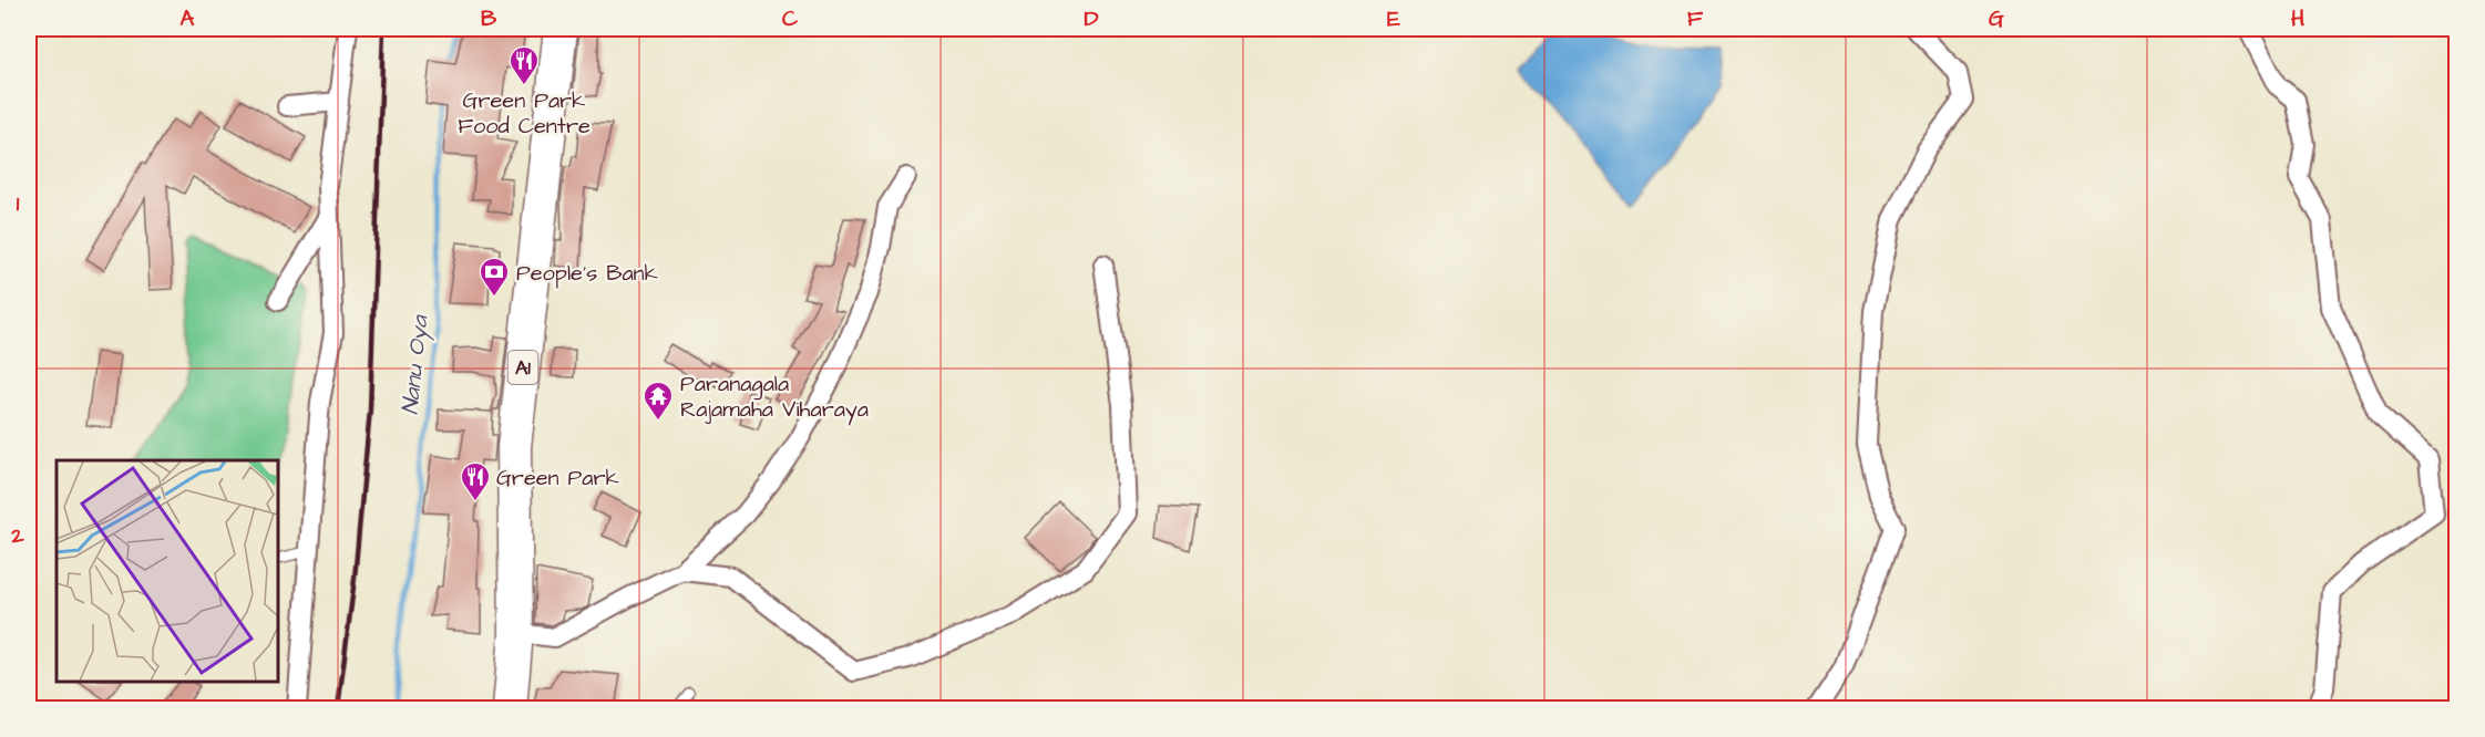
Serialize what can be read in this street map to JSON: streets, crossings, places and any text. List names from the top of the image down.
{
  "streets": {
    "highway": ["A1"]
  },
  "water": ["Nanu Oya"],
  "places": {
    "restaurant": ["Green Park Food Centre", "Green Park"],
    "bank": ["People's Bank"],
    "temple": ["Paranagala Rajamaha Viharaya"]
  },
  "grid": {
    "columns": [
      "A",
      "B",
      "C",
      "D",
      "E",
      "F",
      "G",
      "H"
    ],
    "rows": ["1", "2"]
  }
}
